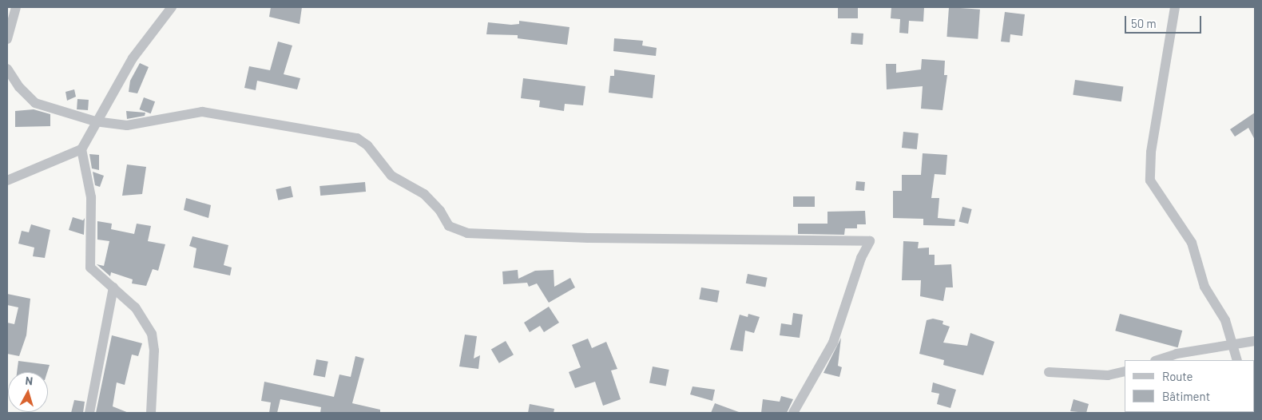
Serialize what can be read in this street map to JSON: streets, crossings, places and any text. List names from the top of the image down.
{
  "legend": ["Route", "Bâtiment"],
  "scale_bar": "50 m",
  "north": "top"
}
